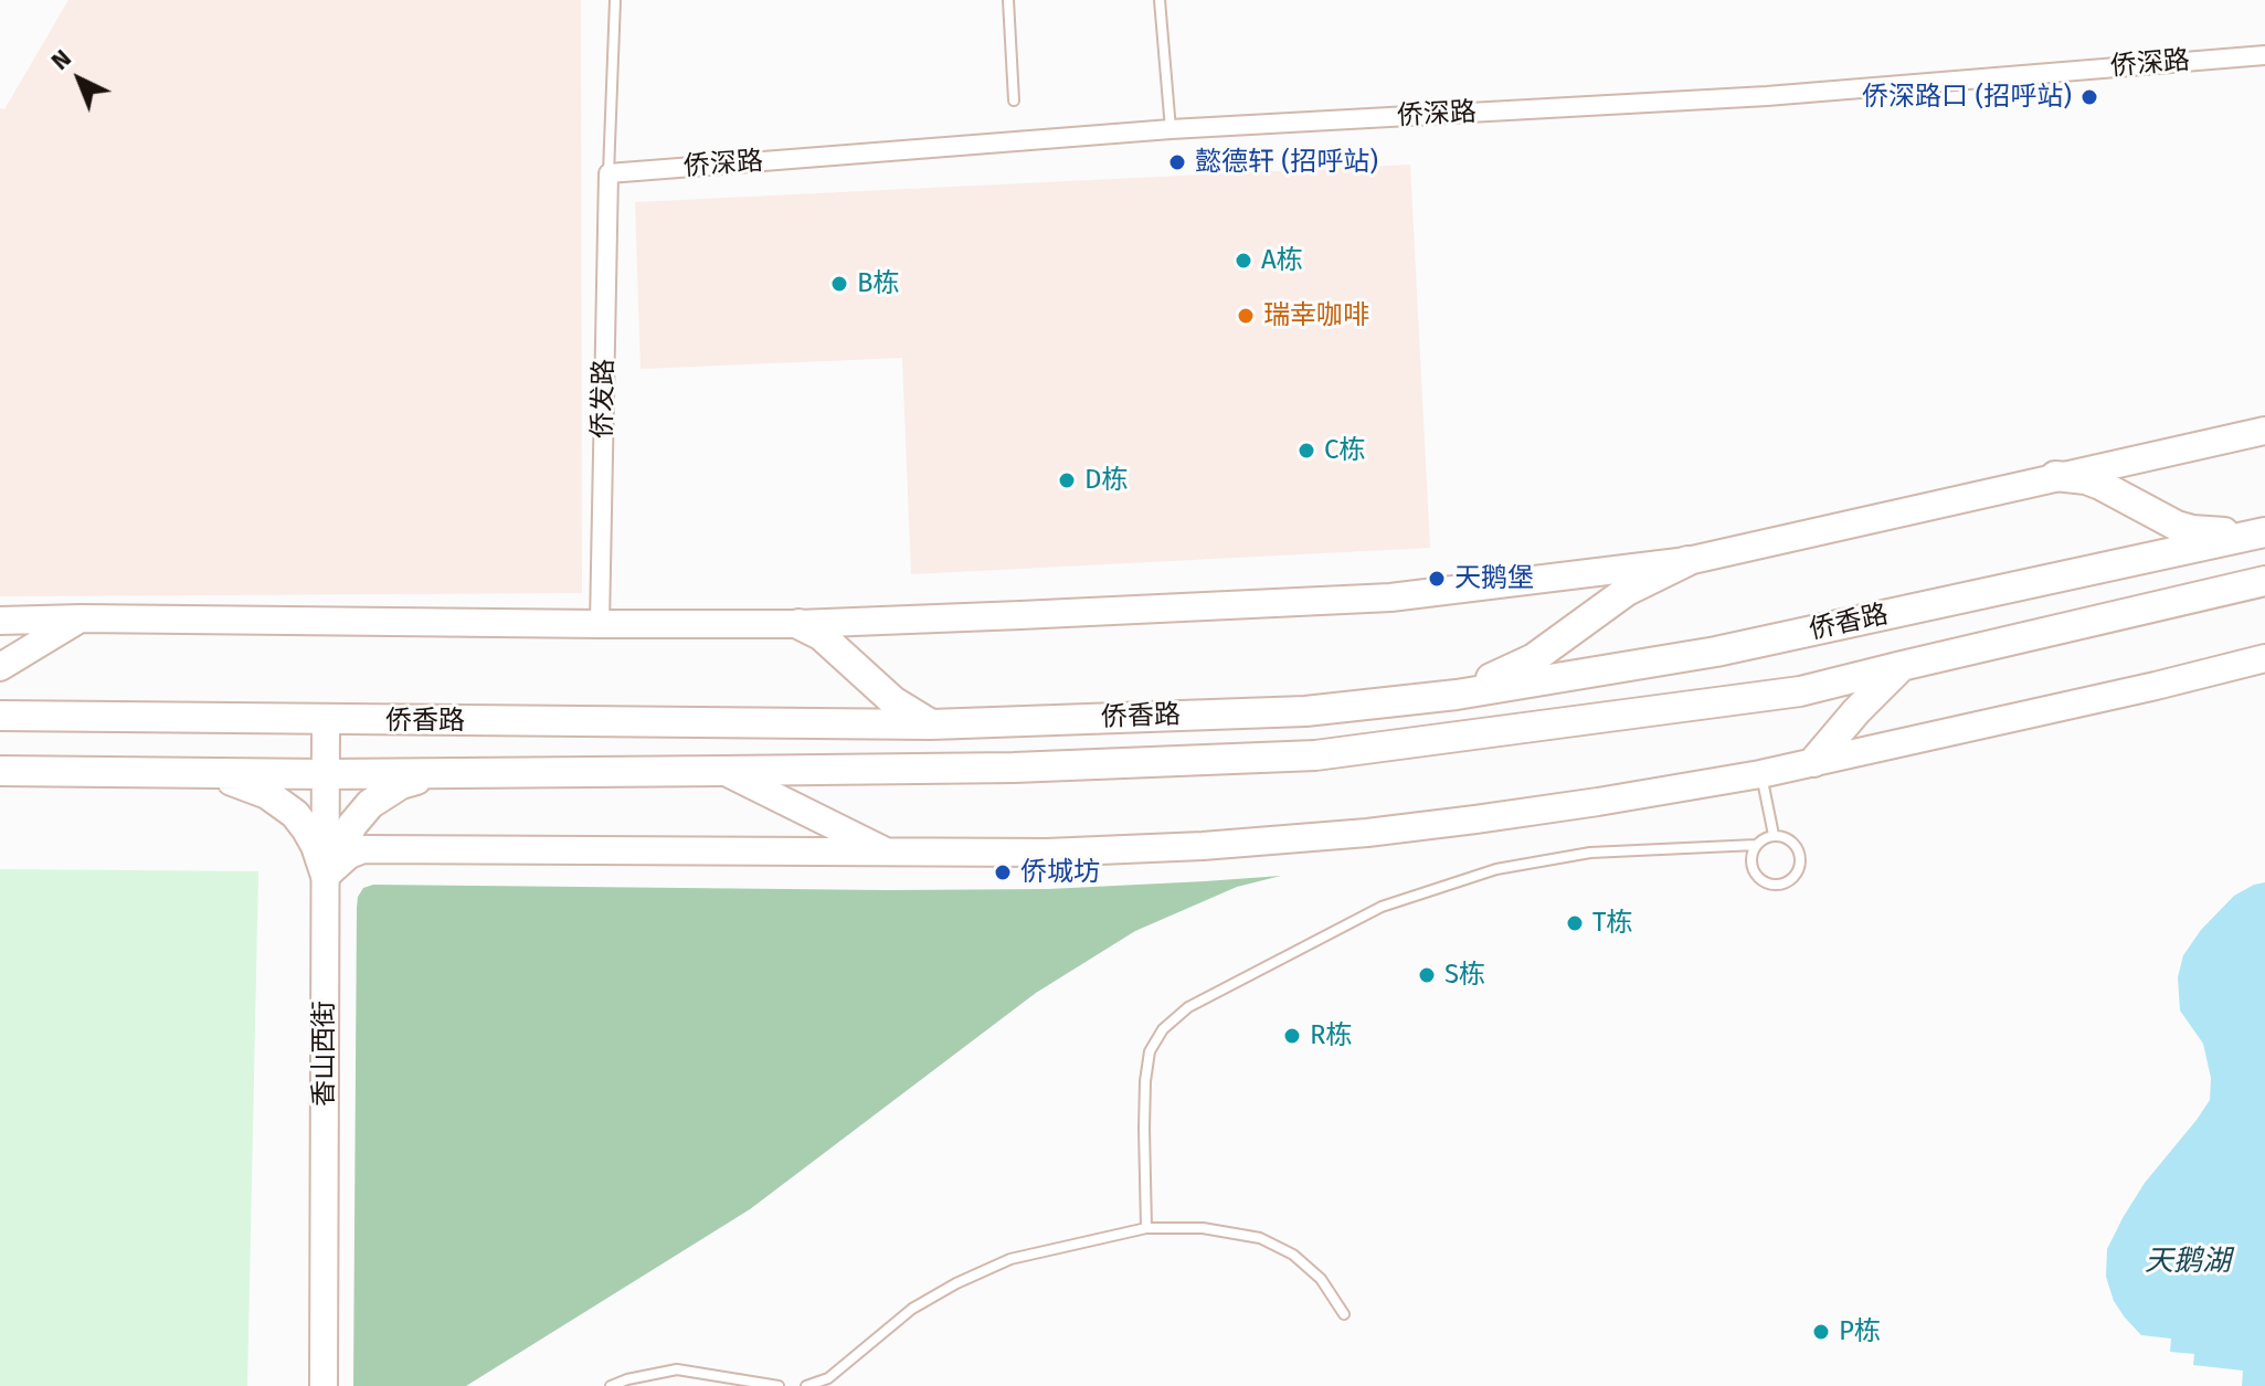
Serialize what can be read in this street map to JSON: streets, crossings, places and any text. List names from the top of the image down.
{
  "streets": {
    "main road": ["侨香路", "香山西街"],
    "street": ["侨深路", "侨发路"]
  },
  "crossings": [
    ["侨深路", "侨发路"],
    ["侨香路", "香山西街"]
  ],
  "water": ["天鹅湖"],
  "places": [
    "侨深路口 (招呼站)",
    "懿德轩 (招呼站)",
    "A栋",
    "B栋",
    "瑞幸咖啡",
    "C栋",
    "D栋",
    "天鹅堡",
    "侨城坊",
    "T栋",
    "S栋",
    "R栋",
    "P栋"
  ],
  "north": "top left"
}
